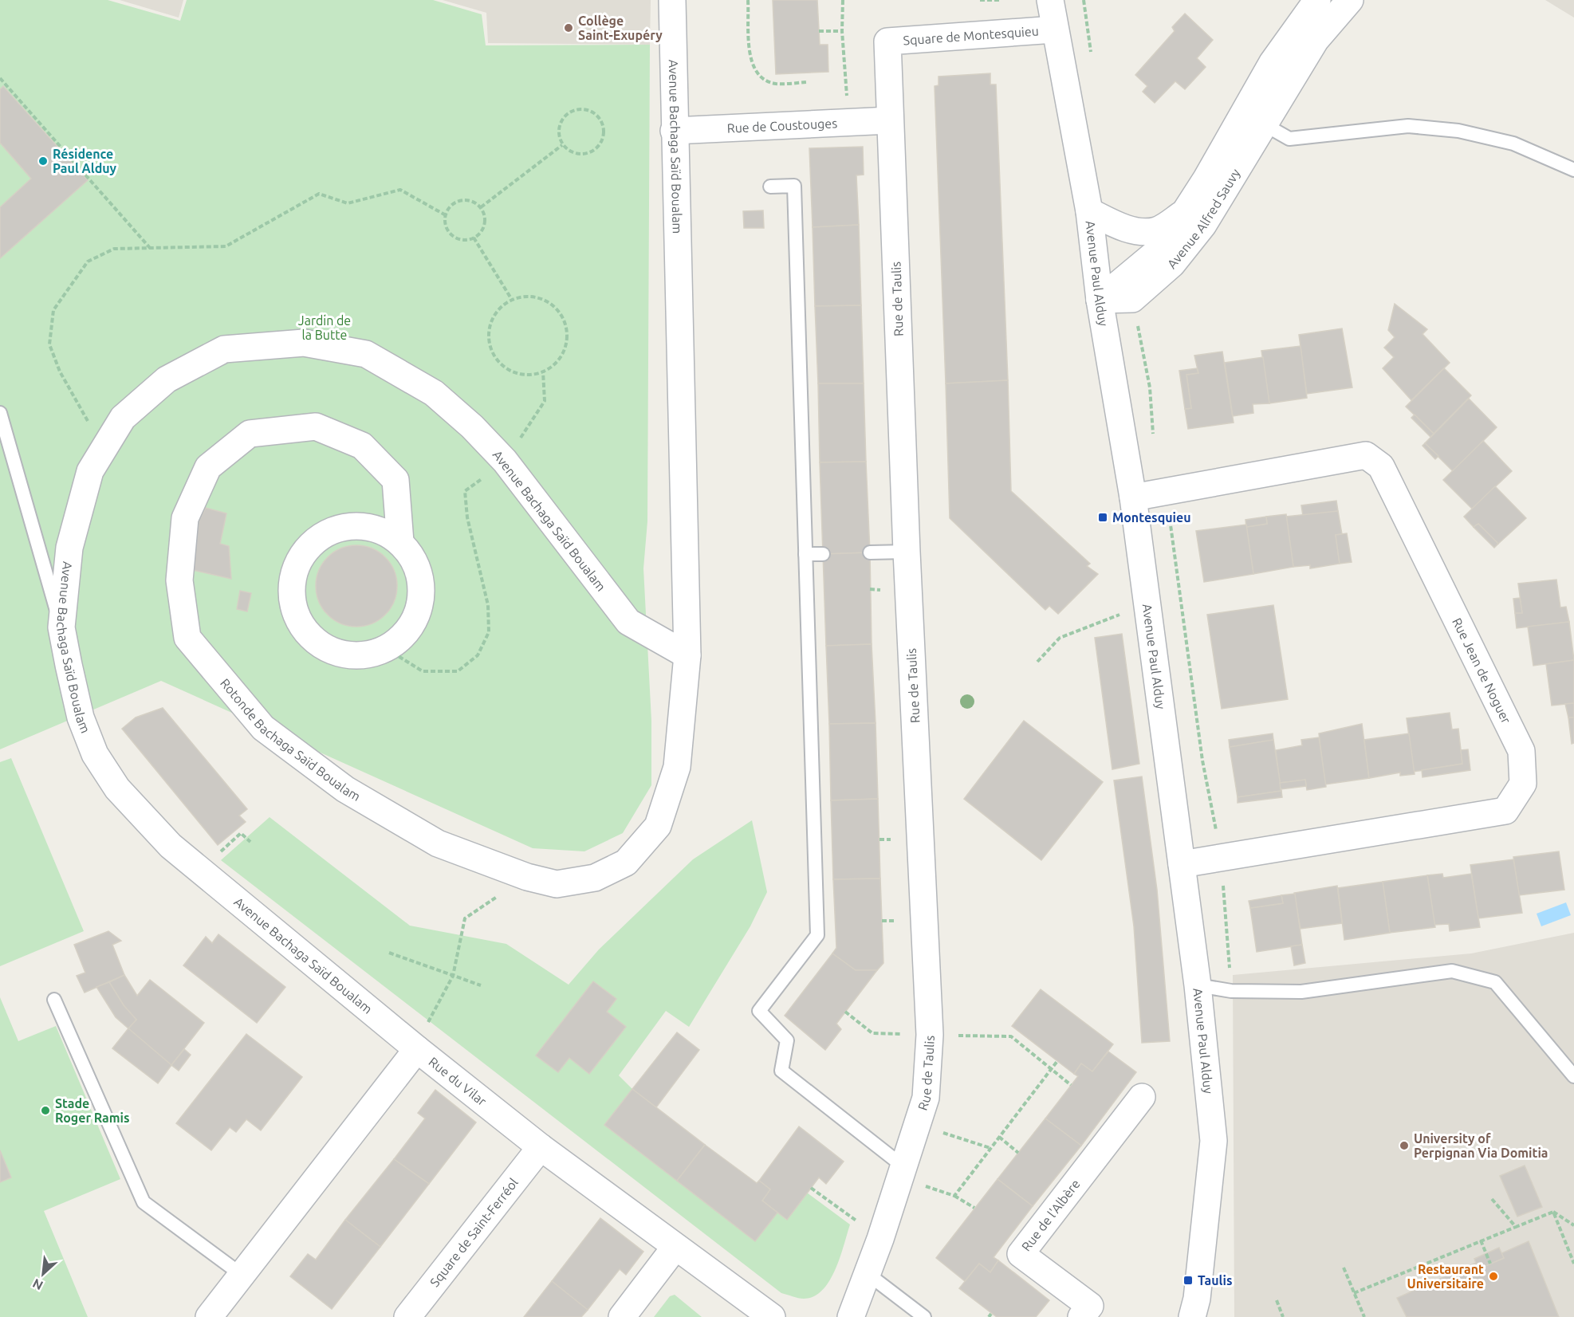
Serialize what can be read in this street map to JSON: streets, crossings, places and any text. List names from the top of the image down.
{
  "streets": {
    "street": [
      "Square de Montesquieu",
      "Rue de Coustouges",
      "Avenue Bachaga Saïd Boualam",
      "Avenue Alfred Sauvy",
      "Avenue Paul Alduy",
      "Rue de Taulis",
      "Rue Jean de Noguer",
      "Rotonde Bachaga Saïd Boualam",
      "Rue du Vilar",
      "Rue de l'Albère",
      "Square de Saint-Ferréol"
    ]
  },
  "crossings": [
    ["Square de Montesquieu", "Avenue Paul Alduy"],
    ["Square de Montesquieu", "Rue de Taulis"],
    ["Rue de Coustouges", "Avenue Bachaga Saïd Boualam"],
    ["Rue de Coustouges", "Rue de Taulis"],
    ["Avenue Bachaga Saïd Boualam", "Rotonde Bachaga Saïd Boualam"],
    ["Avenue Bachaga Saïd Boualam", "Rue du Vilar"],
    ["Avenue Alfred Sauvy", "Avenue Paul Alduy"],
    ["Avenue Paul Alduy", "Rue Jean de Noguer"],
    ["Rue du Vilar", "Square de Saint-Ferréol"]
  ],
  "parks": ["Jardin de la Butte"],
  "places": {
    "other": [
      "Collège Saint-Exupéry",
      "Résidence Paul Alduy",
      "Stade Roger Ramis",
      "University of Perpignan Via Domitia",
      "Restaurant Universitaire"
    ],
    "transit": ["Montesquieu", "Taulis"]
  },
  "north": "bottom left"
}
